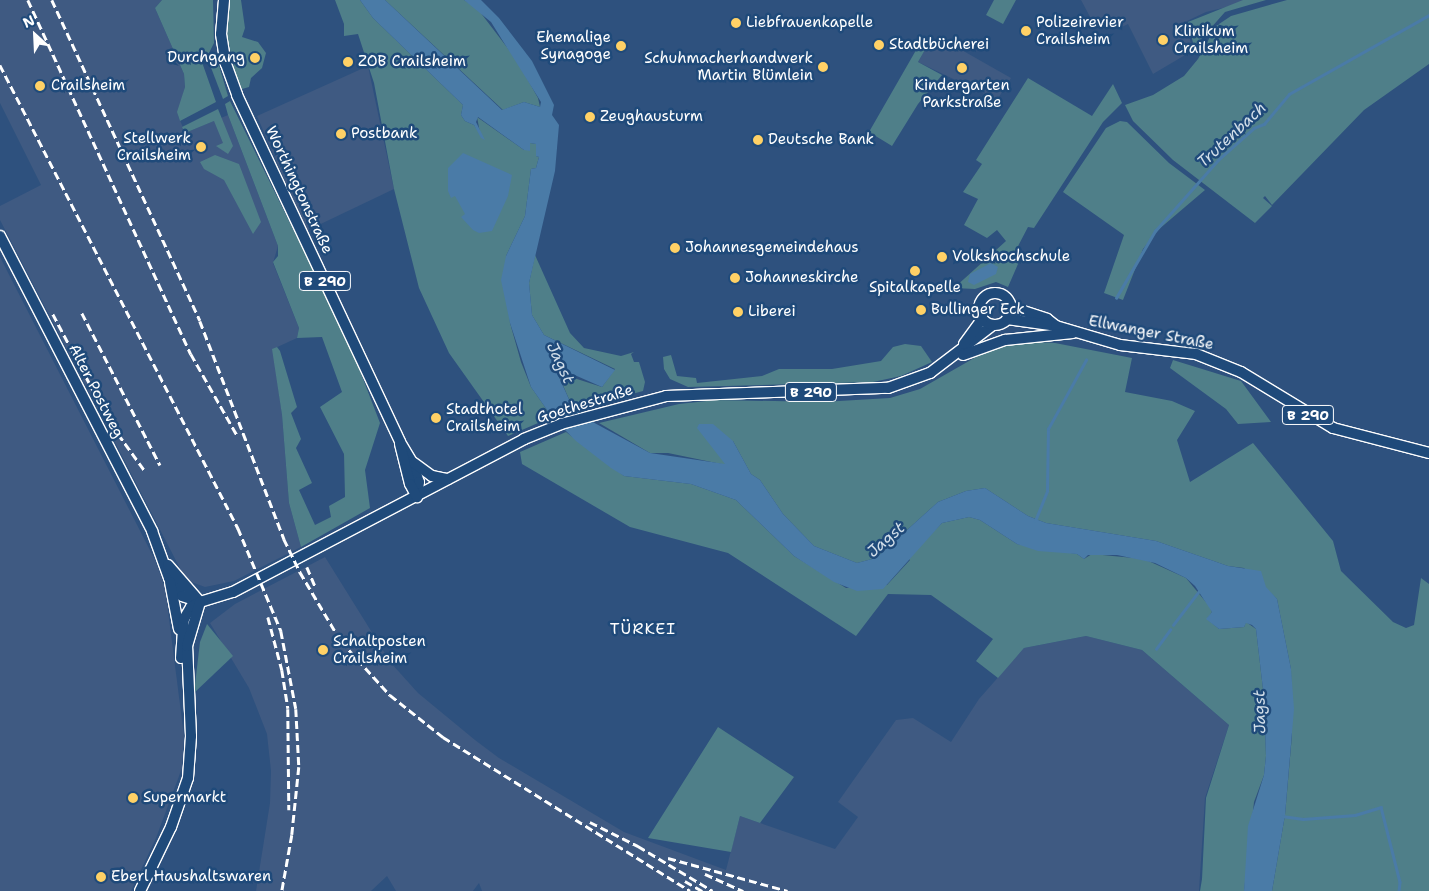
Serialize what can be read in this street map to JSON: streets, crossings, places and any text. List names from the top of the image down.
{
  "streets": {
    "main road": [
      "Worthingtonstraße",
      "B 290",
      "Ellwanger Straße",
      "Alter Postweg",
      "Goethestraße"
    ]
  },
  "crossings": [
    ["Worthingtonstraße", "Goethestraße"],
    ["B 290", "Ellwanger Straße"],
    ["B 290", "Goethestraße"],
    ["Ellwanger Straße", "Goethestraße"],
    ["Alter Postweg", "Goethestraße"]
  ],
  "districts": ["TÜRKEI"],
  "water": ["Trutenbach", "Jagst"],
  "places": [
    "Liebfrauenkapelle",
    "Polizeirevier Crailsheim",
    "Klinikum Crailsheim",
    "Stadtbücherei",
    "Ehemalige Synagoge",
    "Durchgang",
    "ZOB Crailsheim",
    "Schuhmacherhandwerk Martin Blümlein",
    "Kindergarten Parkstraße",
    "Crailsheim",
    "Zeughausturm",
    "Postbank",
    "Deutsche Bank",
    "Stellwerk Crailsheim",
    "Johannesgemeindehaus",
    "Volkshochschule",
    "Spitalkapelle",
    "Johanneskirche",
    "Bullinger Eck",
    "Liberei",
    "Stadthotel Crailsheim",
    "Schaltposten Crailsheim",
    "Supermarkt",
    "Eberl Haushaltswaren"
  ],
  "north": "top left"
}
